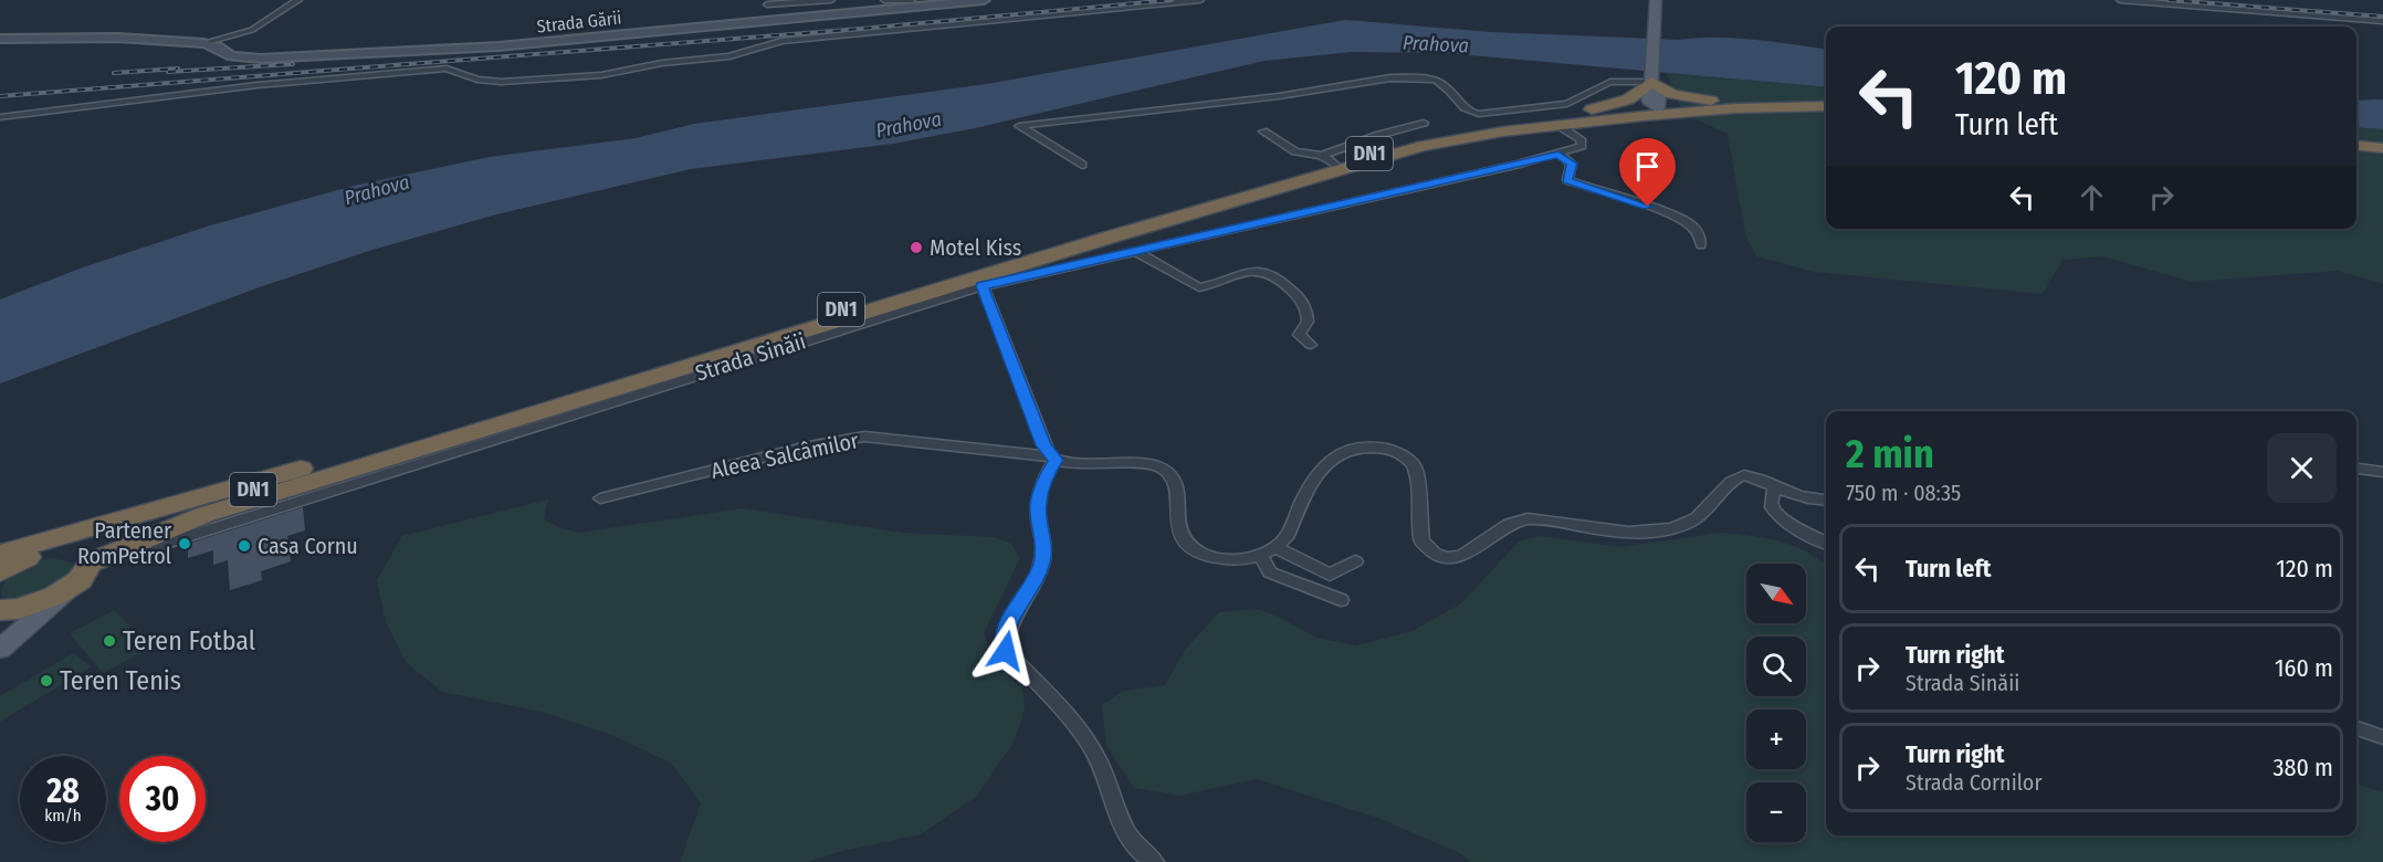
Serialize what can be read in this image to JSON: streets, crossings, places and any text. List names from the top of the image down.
{
  "streets": {
    "highway": ["DN1"],
    "street": ["Strada Gării", "Strada Sinăii", "Aleea Salcâmilor"]
  },
  "crossings": [
    ["DN1", "Strada Sinăii"]
  ],
  "water": ["Prahova"],
  "places": [
    "Motel Kiss",
    "Partener RomPetrol",
    "Casa Cornu",
    "Teren Fotbal",
    "Teren Tenis"
  ],
  "north": "bottom right",
  "page": {
    "turn": ["120 m", "Turn left"],
    "heading": ["2 min", "750 m · 08:35"],
    "list": [
      {
        "name": "Turn left",
        "value": "120 m"
      },
      {
        "name": "Turn right",
        "note": "Strada Sinăii",
        "value": "160 m"
      },
      {
        "name": "Turn right",
        "note": "Strada Cornilor",
        "value": "380 m"
      }
    ],
    "map_buttons": ["+", "−"],
    "speed": "28 km/h",
    "limit": "30"
  }
}
